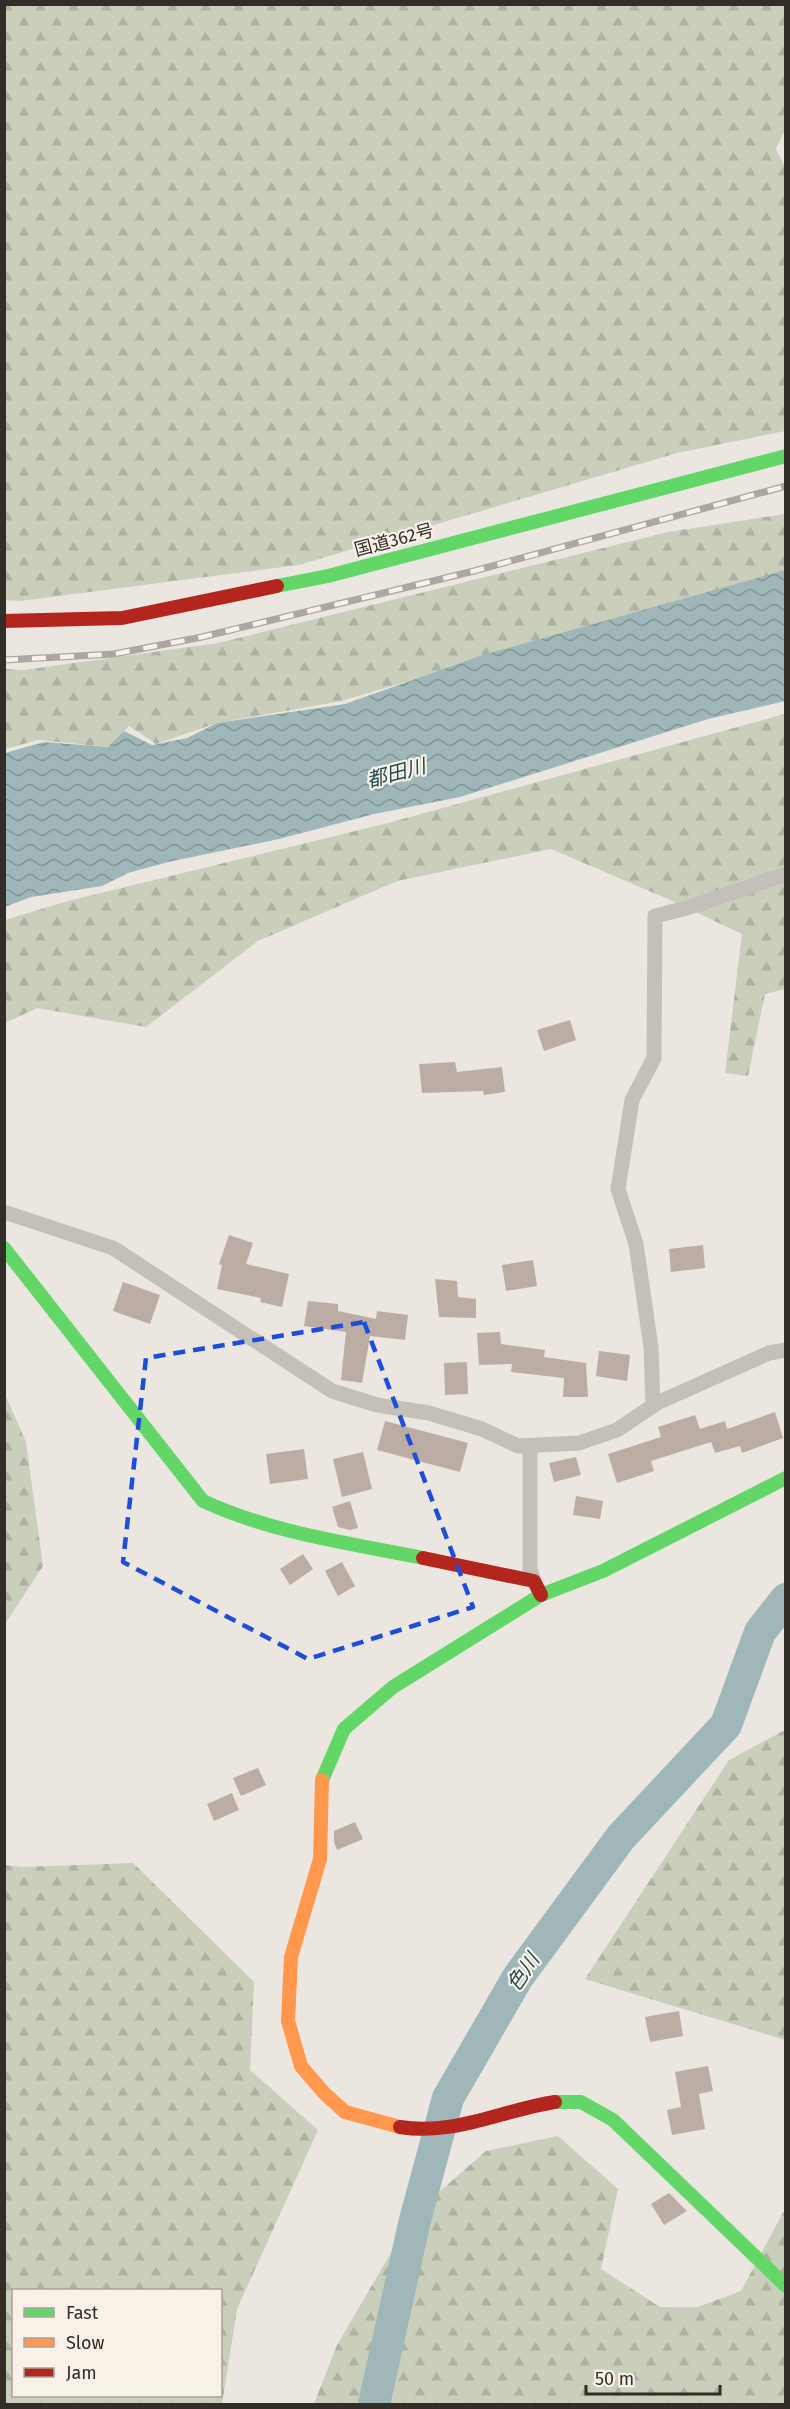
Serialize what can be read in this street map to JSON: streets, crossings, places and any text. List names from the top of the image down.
{
  "streets": {
    "main road": ["国道362号"]
  },
  "water": ["都田川", "色川"],
  "legend": ["Fast", "Slow", "Jam"],
  "scale_bar": "50 m"
}
